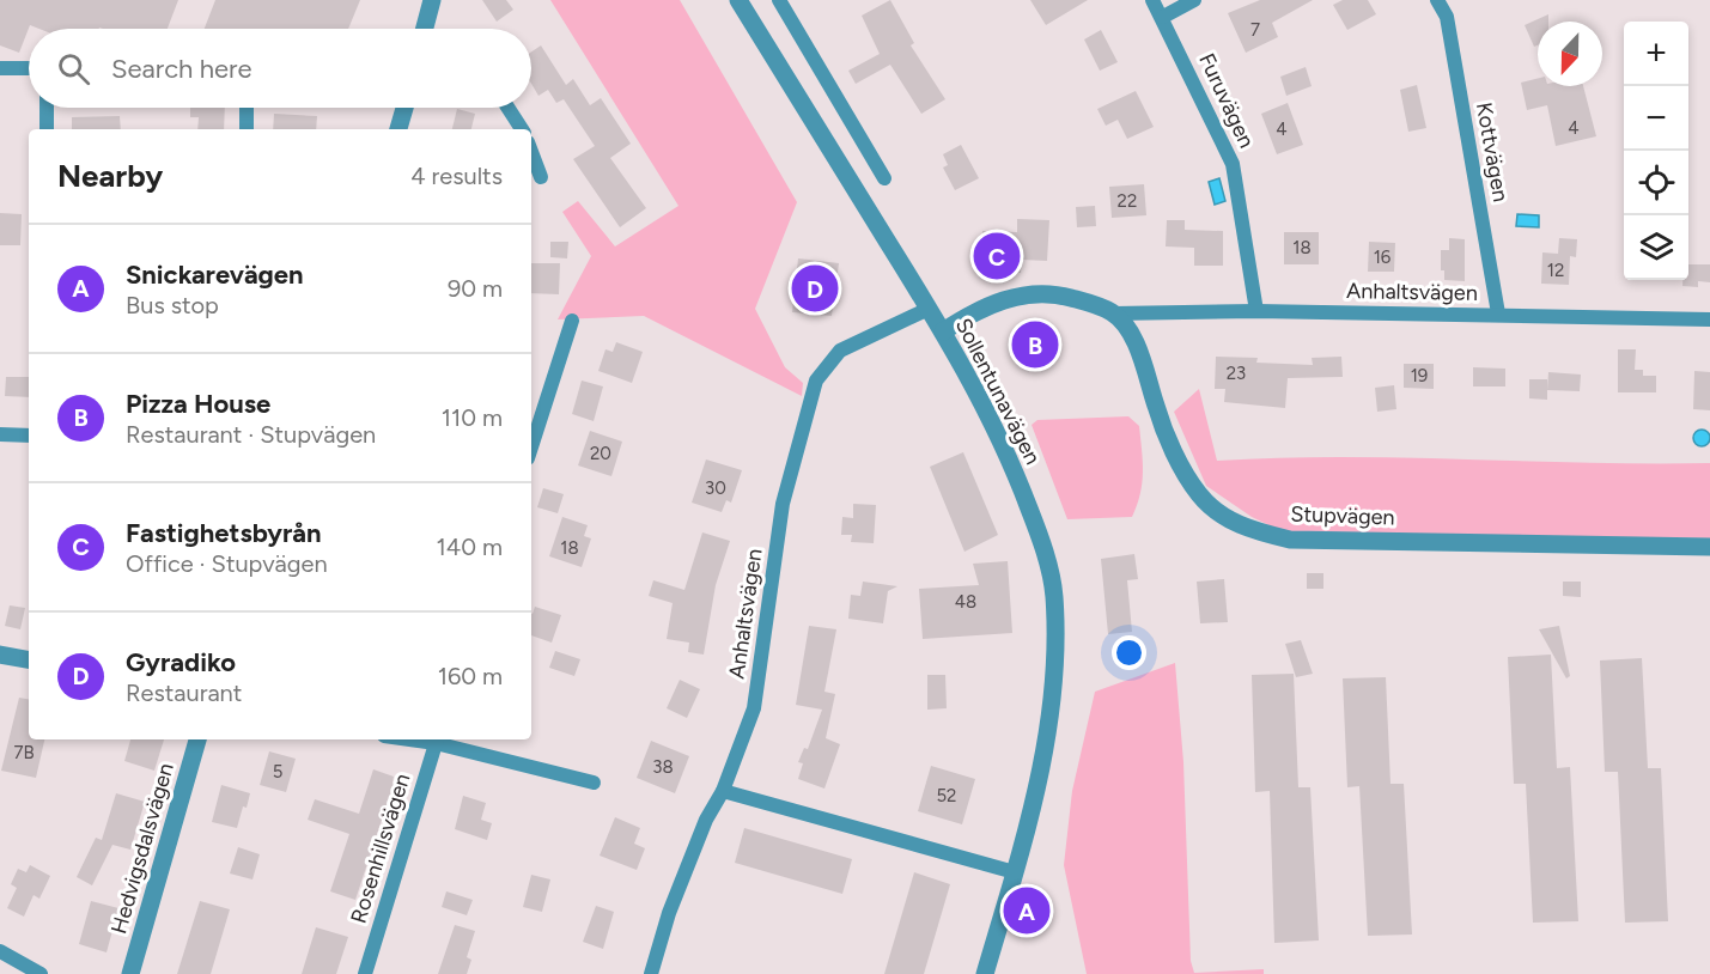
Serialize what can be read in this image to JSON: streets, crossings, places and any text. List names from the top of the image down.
{
  "streets": {
    "street": [
      "Furuvägen",
      "Kottvägen",
      "Anhaltsvägen",
      "Sollentunavägen",
      "Stupvägen",
      "Hedvigsdalsvägen",
      "Rosenhillsvägen"
    ]
  },
  "crossings": [
    ["Furuvägen", "Anhaltsvägen"],
    ["Kottvägen", "Anhaltsvägen"],
    ["Anhaltsvägen", "Sollentunavägen"],
    ["Anhaltsvägen", "Stupvägen"]
  ],
  "house_numbers": [
    "7",
    "4",
    "4",
    "22",
    "18",
    "16",
    "12",
    "23",
    "19",
    "20",
    "30",
    "18",
    "48",
    "7B",
    "38",
    "5",
    "52"
  ],
  "north": "bottom",
  "page": {
    "map_buttons": ["+", "−"],
    "search": "Search here",
    "heading": ["Nearby", "4 results"],
    "list": [
      {
        "mark": "A",
        "name": "Snickarevägen",
        "note": "Bus stop",
        "value": "90 m"
      },
      {
        "mark": "B",
        "name": "Pizza House",
        "note": "Restaurant · Stupvägen",
        "value": "110 m"
      },
      {
        "mark": "C",
        "name": "Fastighetsbyrån",
        "note": "Office · Stupvägen",
        "value": "140 m"
      },
      {
        "mark": "D",
        "name": "Gyradiko",
        "note": "Restaurant",
        "value": "160 m"
      }
    ],
    "pins": [
      "C",
      "D",
      "B",
      "A"
    ]
  }
}
